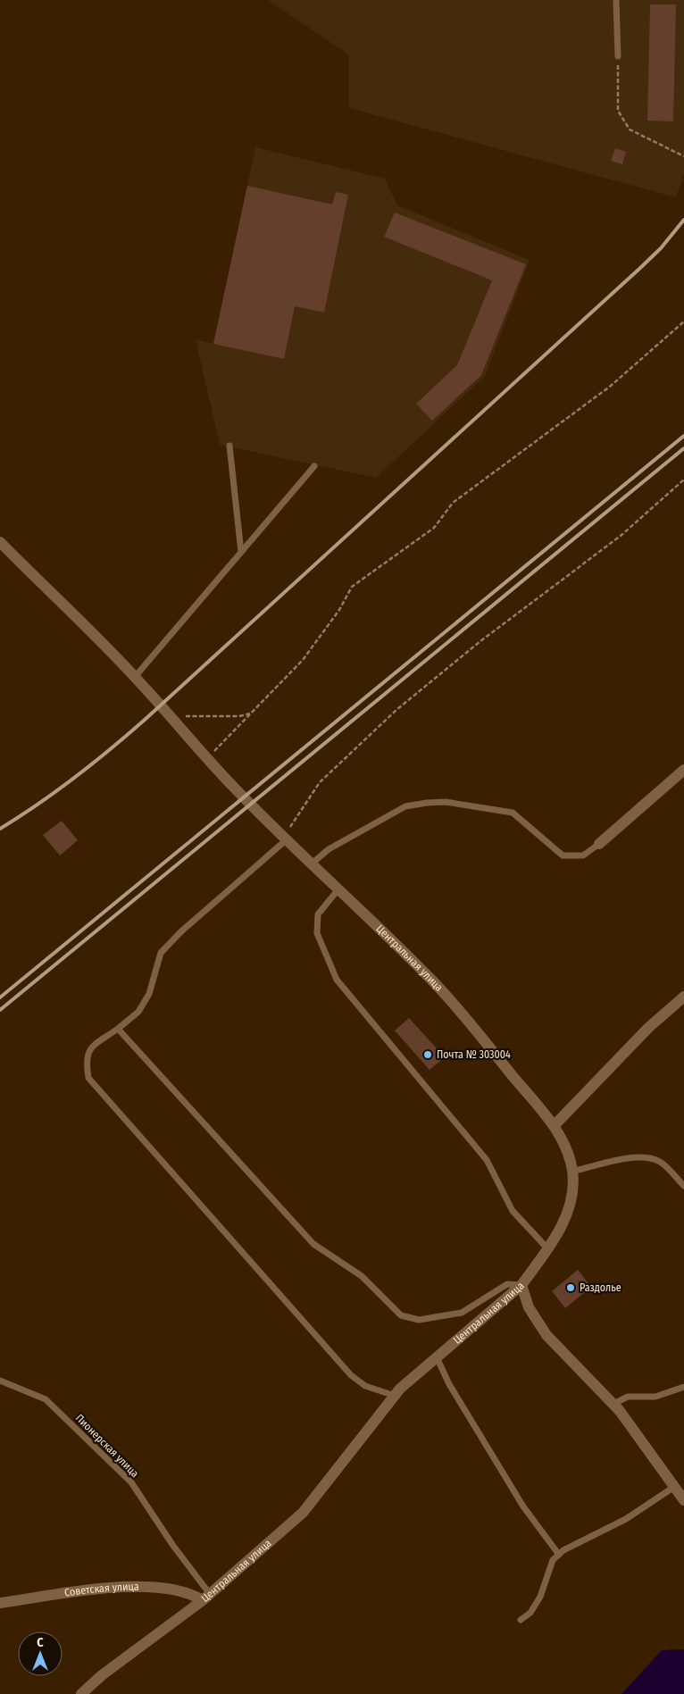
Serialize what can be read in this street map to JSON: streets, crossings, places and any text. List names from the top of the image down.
{
  "streets": {
    "street": ["Центральная улица", "Советская улица"],
    "lane": ["Пионерская улица"]
  },
  "crossings": [
    ["Центральная улица", "Пионерская улица"],
    ["Центральная улица", "Советская улица"],
    ["Пионерская улица", "Советская улица"]
  ],
  "places": ["Почта № 303004", "Раздолье"],
  "north": "top"
}
